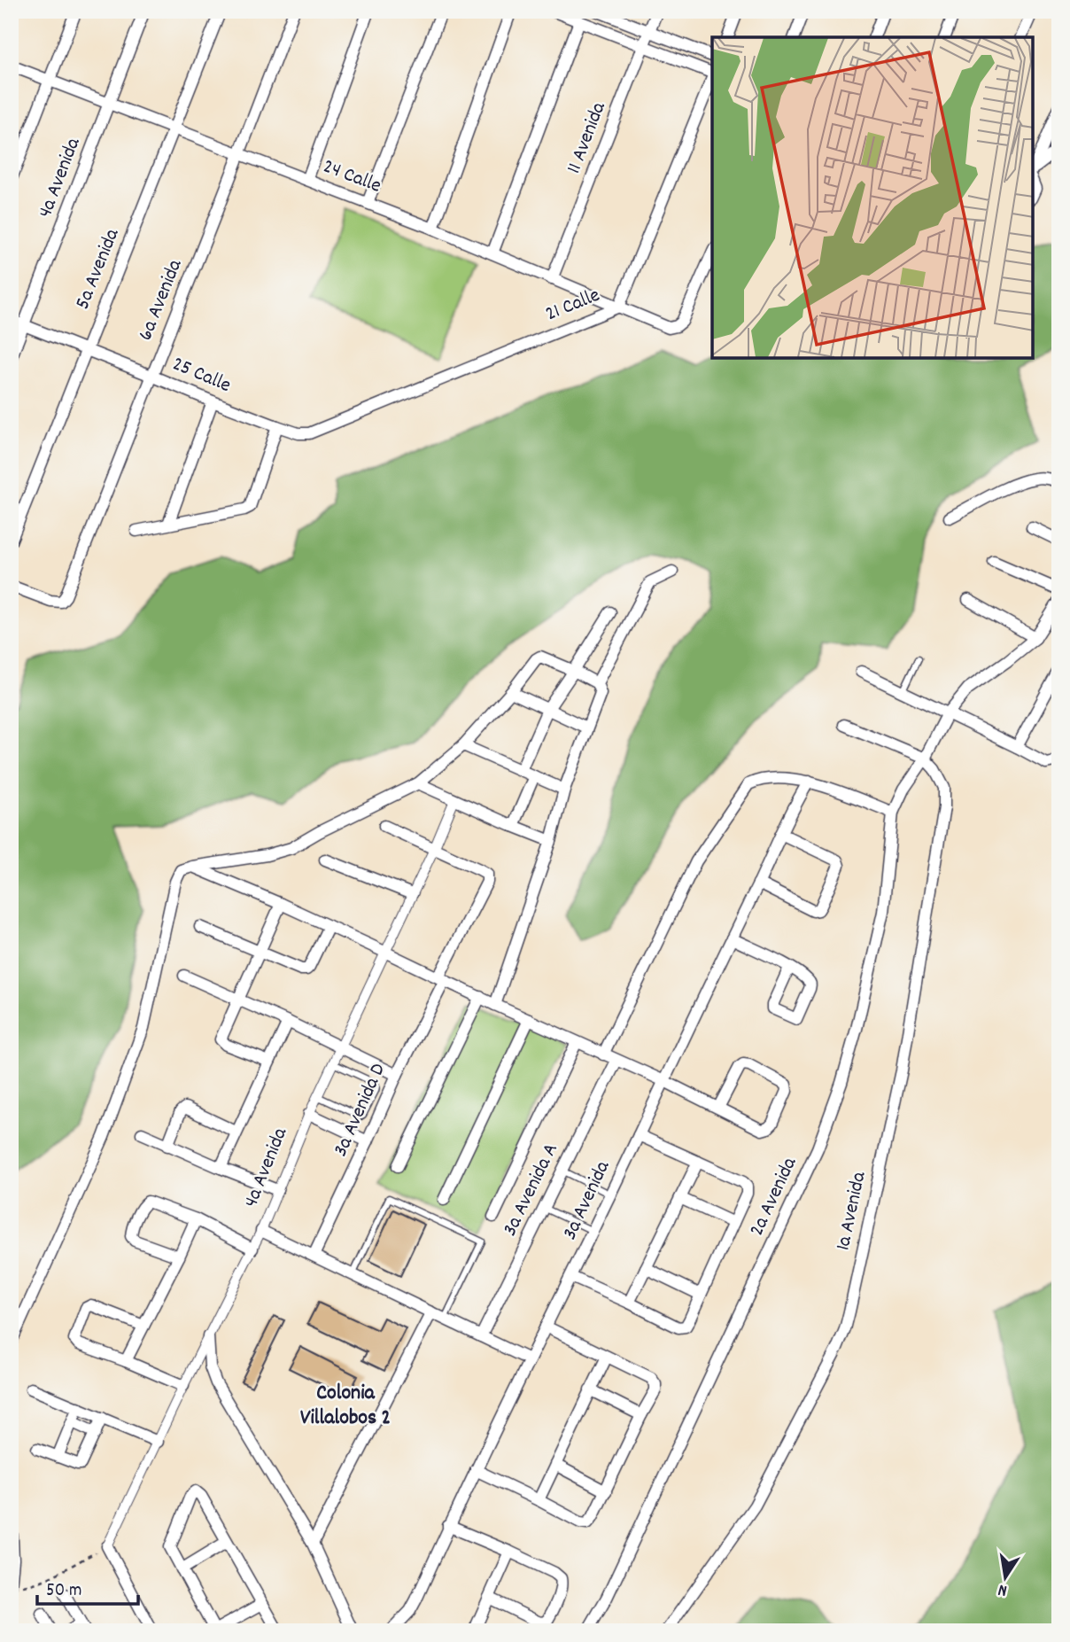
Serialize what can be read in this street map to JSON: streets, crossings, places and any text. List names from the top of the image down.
{
  "streets": {
    "street": [
      "11 Avenida",
      "24 Calle",
      "4a Avenida",
      "5a Avenida",
      "6a Avenida",
      "21 Calle",
      "25 Calle",
      "3a Avenida D",
      "3a Avenida A",
      "2a Avenida",
      "3a Avenida",
      "1a Avenida"
    ]
  },
  "crossings": [
    ["11 Avenida", "24 Calle"],
    ["24 Calle", "4a Avenida"],
    ["24 Calle", "5a Avenida"],
    ["24 Calle", "6a Avenida"],
    ["24 Calle", "21 Calle"],
    ["4a Avenida", "25 Calle"],
    ["4a Avenida", "3a Avenida D"],
    ["5a Avenida", "25 Calle"],
    ["6a Avenida", "25 Calle"],
    ["21 Calle", "25 Calle"],
    ["2a Avenida", "1a Avenida"]
  ],
  "districts": ["Colonia Villalobos 2"],
  "scale_bar": "50 m",
  "north": "bottom"
}
